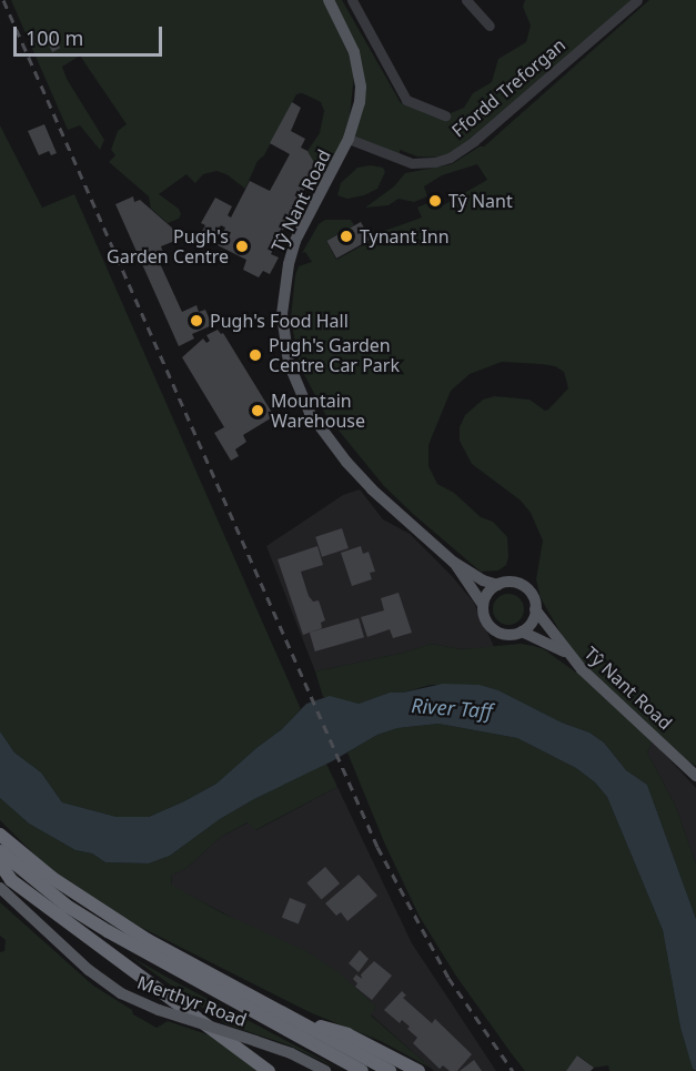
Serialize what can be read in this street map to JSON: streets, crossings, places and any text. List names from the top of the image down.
{
  "streets": {
    "main road": ["Tŷ Nant Road", "Merthyr Road"],
    "street": ["Ffordd Treforgan"]
  },
  "crossings": [
    ["Ffordd Treforgan", "Tŷ Nant Road"]
  ],
  "water": ["River Taff"],
  "places": [
    "Tŷ Nant",
    "Tynant Inn",
    "Pugh's Garden Centre",
    "Pugh's Food Hall",
    "Pugh's Garden Centre Car Park",
    "Mountain Warehouse"
  ],
  "scale_bar": "100 m"
}
